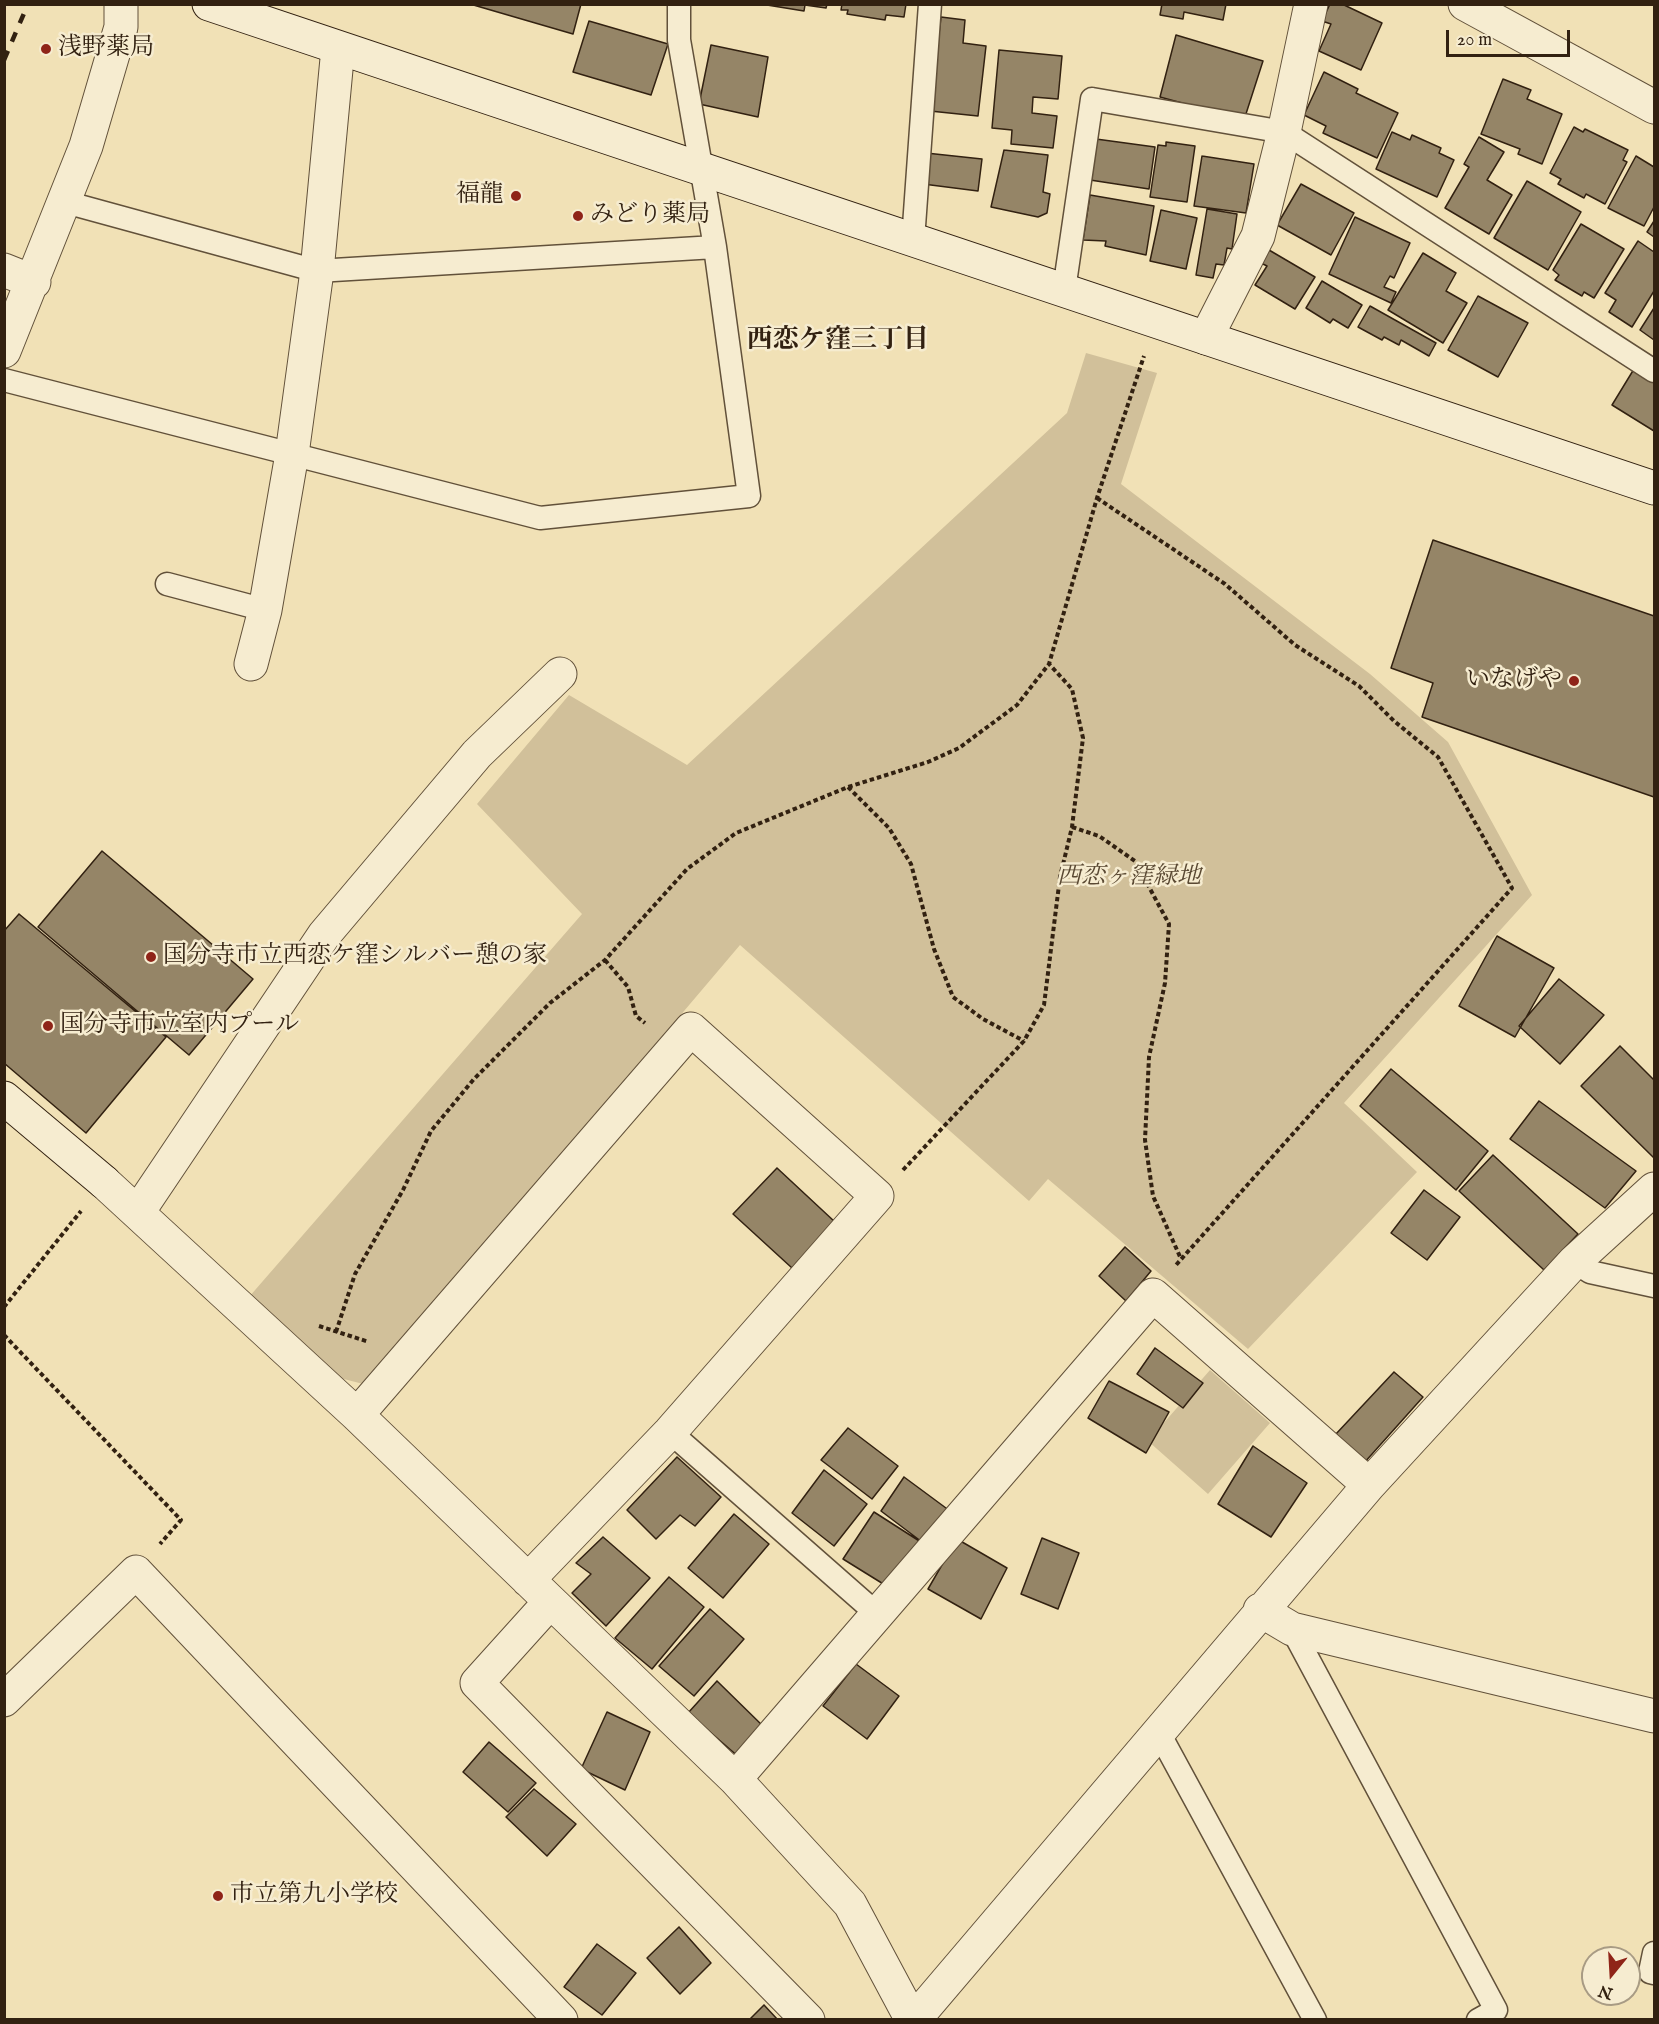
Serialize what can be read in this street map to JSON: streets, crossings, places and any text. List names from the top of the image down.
{
  "districts": ["西恋ケ窪三丁目"],
  "parks": ["西恋ヶ窪緑地"],
  "places": [
    "浅野薬局",
    "福龍",
    "みどり薬局",
    "いなげや",
    "国分寺市立西恋ケ窪シルバー憩の家",
    "国分寺市立室内プール",
    "市立第九小学校"
  ],
  "scale_bar": "20 m",
  "north": "bottom"
}
